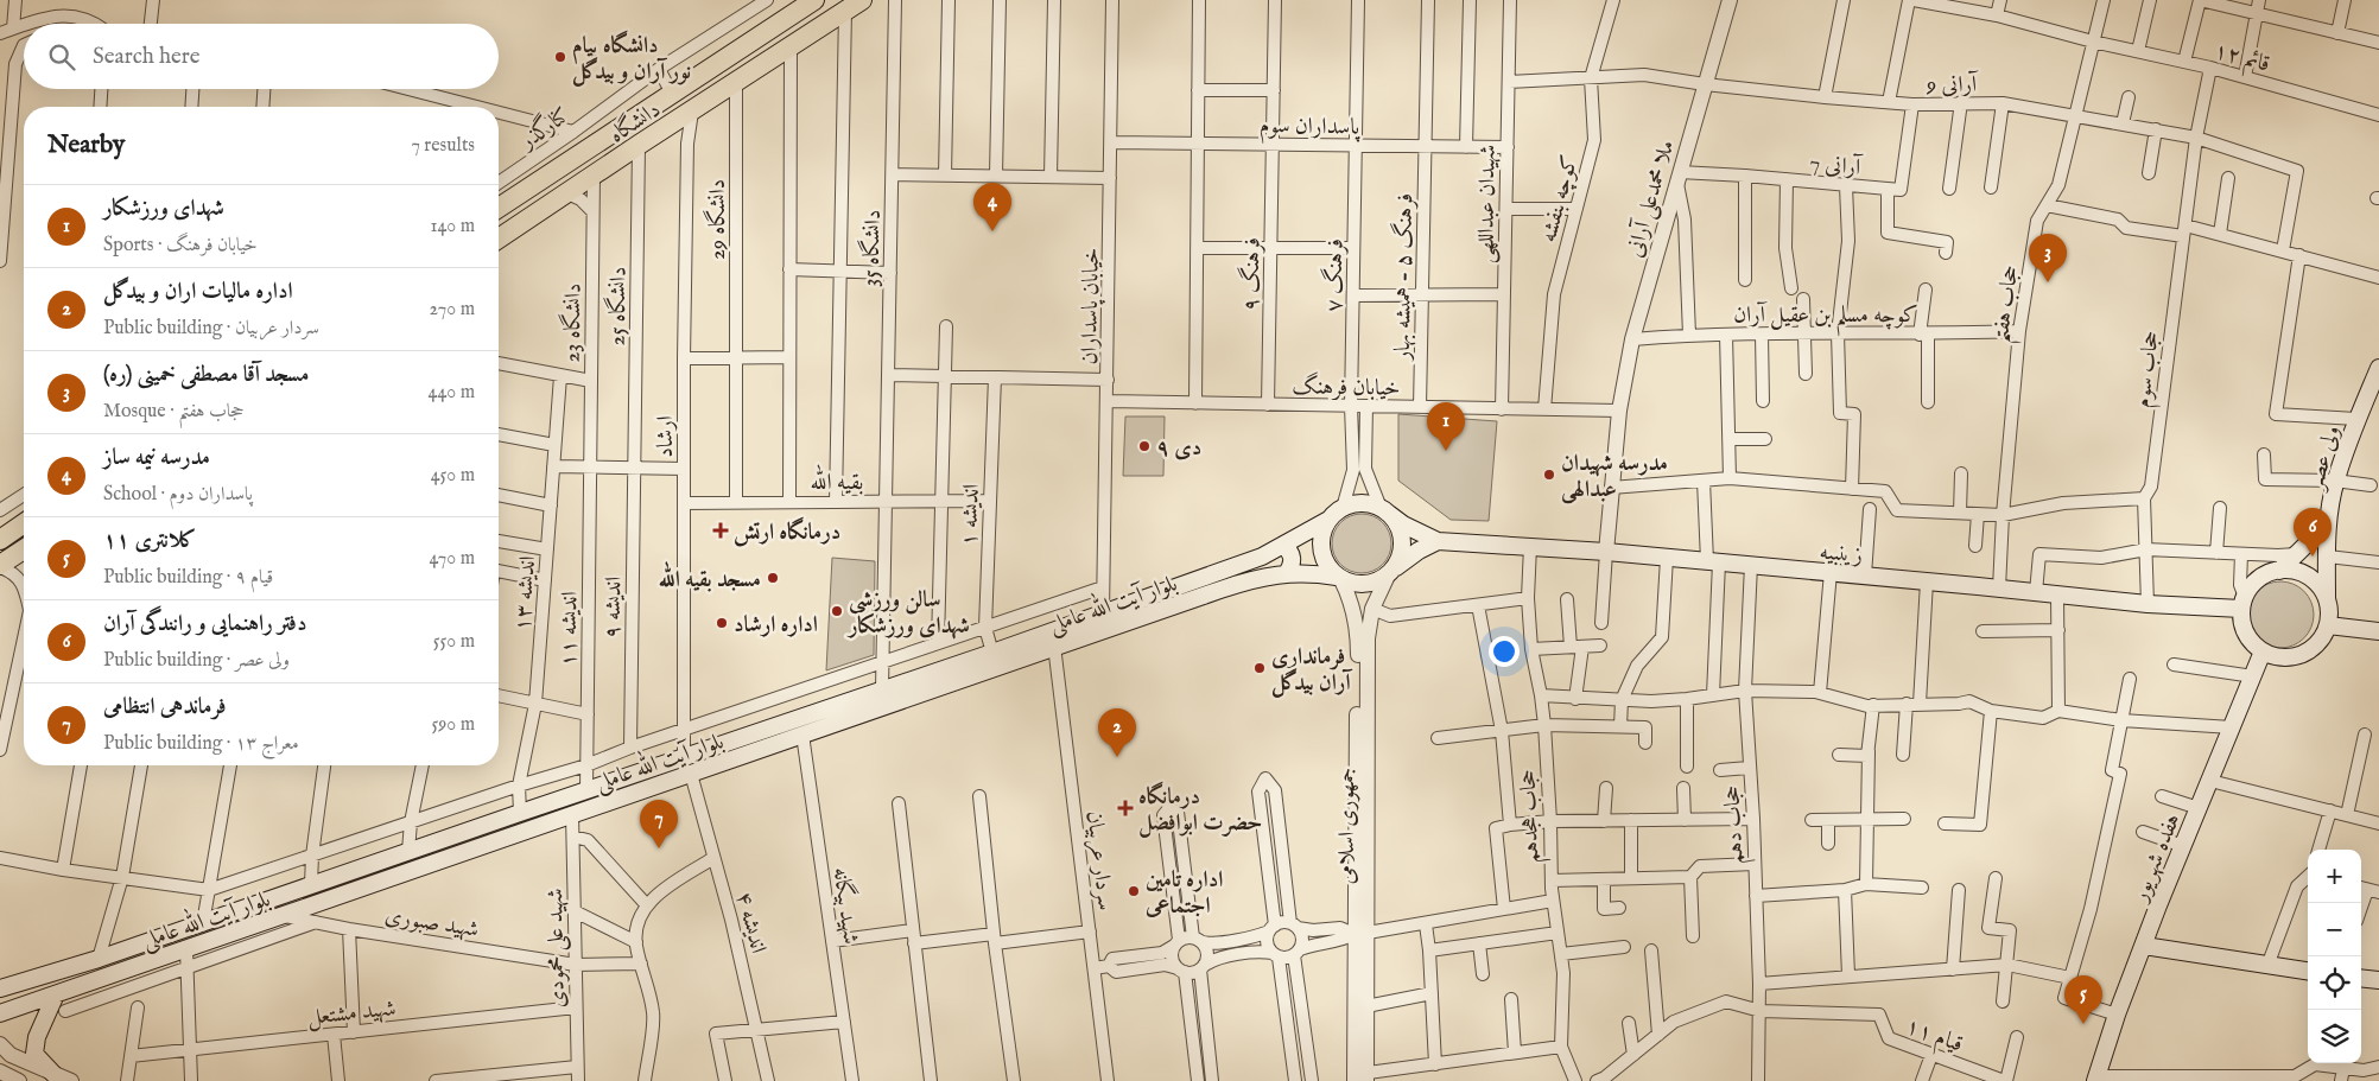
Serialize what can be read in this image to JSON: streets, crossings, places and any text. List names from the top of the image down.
{
  "streets": {
    "main road": [
      "دانشگاه",
      "ولی عصر",
      "زینبیه",
      "بلوار آیت‌ الله عاملی",
      "هفده شهریور"
    ],
    "street": [
      "قائم ۱۲",
      "آرانی 9",
      "پاسداران سوم",
      "کنارگذر",
      "آرانی 7",
      "کوچه بنفشه",
      "ملا محمدعلی آرانی",
      "شهیدان عبداللهی",
      "دانشگاه 29",
      "دانشگاه 35",
      "فرهنگ ۹",
      "فرهنگ ۷",
      "فرهنگ ۵ - همیشه بهار",
      "حجاب هفتم",
      "دانشگاه 25",
      "خیابان پاسداران",
      "کوچه مسلم بن عقیل آران",
      "دانشگاه 23",
      "حجاب سوم",
      "خیابان فرهنگ",
      "ارشاد",
      "بقیه الله",
      "اندیشه ۱",
      "اندیشه ۱۳",
      "اندیشه ۹",
      "اندیشه ۱۱",
      "حجاب هجدهم",
      "حجاب دهم",
      "جمهوری اسلامی",
      "سردار عربیان",
      "شهید بیگانه",
      "شهید صبوری",
      "اندیشه ۴",
      "شهید علی محمودی",
      "شهید مشتعل",
      "قیام ۱۱"
    ]
  },
  "crossings": [
    ["قائم ۱۲", "حجاب هفتم"],
    ["قائم ۱۲", "حجاب سوم"],
    ["آرانی 9", "آرانی 7"],
    ["آرانی 9", "کوچه بنفشه"],
    ["آرانی 9", "ملا محمدعلی آرانی"],
    ["آرانی 9", "شهیدان عبداللهی"],
    ["آرانی 9", "حجاب هفتم"],
    ["آرانی 9", "حجاب سوم"],
    ["دانشگاه", "دانشگاه 29"],
    ["دانشگاه", "دانشگاه 25"],
    ["دانشگاه", "دانشگاه 23"],
    ["دانشگاه", "ارشاد"],
    ["پاسداران سوم", "شهیدان عبداللهی"],
    ["پاسداران سوم", "فرهنگ ۹"],
    ["پاسداران سوم", "فرهنگ ۷"],
    ["پاسداران سوم", "فرهنگ ۵ - همیشه بهار"],
    ["پاسداران سوم", "خیابان پاسداران"],
    ["آرانی 7", "ملا محمدعلی آرانی"],
    ["کوچه بنفشه", "خیابان فرهنگ"],
    ["ملا محمدعلی آرانی", "کوچه مسلم بن عقیل آران"],
    ["ملا محمدعلی آرانی", "خیابان فرهنگ"],
    ["ملا محمدعلی آرانی", "زینبیه"],
    ["شهیدان عبداللهی", "خیابان فرهنگ"],
    ["دانشگاه 29", "بقیه الله"],
    ["دانشگاه 35", "بقیه الله"],
    ["دانشگاه 35", "بلوار آیت‌ الله عاملی"],
    ["فرهنگ ۹", "خیابان فرهنگ"],
    ["فرهنگ ۷", "خیابان فرهنگ"],
    ["فرهنگ ۷", "زینبیه"],
    ["فرهنگ ۷", "بلوار آیت‌ الله عاملی"],
    ["فرهنگ ۷", "جمهوری اسلامی"],
    ["فرهنگ ۵ - همیشه بهار", "خیابان فرهنگ"],
    ["حجاب هفتم", "کوچه مسلم بن عقیل آران"],
    ["حجاب هفتم", "زینبیه"],
    ["دانشگاه 25", "اندیشه ۹"],
    ["خیابان پاسداران", "خیابان فرهنگ"],
    ["خیابان پاسداران", "بلوار آیت‌ الله عاملی"],
    ["دانشگاه 23", "اندیشه ۱۱"],
    ["حجاب سوم", "زینبیه"],
    ["ارشاد", "بقیه الله"],
    ["ارشاد", "بلوار آیت‌ الله عاملی"],
    ["ولی عصر", "زینبیه"],
    ["ولی عصر", "هفده شهریور"],
    ["بقیه الله", "اندیشه ۱"],
    ["اندیشه ۱", "بلوار آیت‌ الله عاملی"],
    ["زینبیه", "بلوار آیت‌ الله عاملی"],
    ["زینبیه", "حجاب هجدهم"],
    ["زینبیه", "حجاب دهم"],
    ["زینبیه", "جمهوری اسلامی"],
    ["زینبیه", "هفده شهریور"],
    ["اندیشه ۱۳", "بلوار آیت‌ الله عاملی"],
    ["بلوار آیت‌ الله عاملی", "اندیشه ۱۱"],
    ["بلوار آیت‌ الله عاملی", "جمهوری اسلامی"],
    ["بلوار آیت‌ الله عاملی", "سردار عربیان"],
    ["بلوار آیت‌ الله عاملی", "شهید بیگانه"],
    ["بلوار آیت‌ الله عاملی", "شهید صبوری"],
    ["بلوار آیت‌ الله عاملی", "اندیشه ۴"],
    ["بلوار آیت‌ الله عاملی", "شهید علی محمودی"],
    ["حجاب دهم", "قیام ۱۱"],
    ["شهید صبوری", "شهید علی محمودی"],
    ["شهید علی محمودی", "شهید مشتعل"]
  ],
  "places": {
    "other": [
      "دانشگاه پیام نور آران و بیدگل",
      "۹ دی",
      "مدرسه شهیدان عبدالهی",
      "مسجد بقیه الله",
      "سالن ورزشی شهدای ورزشکار",
      "اداره ارشاد",
      "فرمانداری آران بیدگل",
      "اداره تامین اجتماعی"
    ],
    "health": ["درمانگاه ارتش", "درمانگاه حضرت ابوافضل"]
  },
  "page": {
    "search": "Search here",
    "heading": ["Nearby", "7 results"],
    "pins": [
      "4",
      "3",
      "1",
      "6",
      "2",
      "7",
      "5"
    ],
    "list": [
      {
        "mark": "1",
        "name": "شهدای ورزشکار",
        "note": "Sports · خیابان فرهنگ",
        "value": "140 m"
      },
      {
        "mark": "2",
        "name": "اداره مالیات اران و بیدگل",
        "note": "Public building · سردار عربیان",
        "value": "270 m"
      },
      {
        "mark": "3",
        "name": "مسجد آقا مصطفی خمینی (ره)",
        "note": "Mosque · حجاب هفتم",
        "value": "440 m"
      },
      {
        "mark": "4",
        "name": "مدرسه نیمه ساز",
        "note": "School · پاسداران دوم",
        "value": "450 m"
      },
      {
        "mark": "5",
        "name": "کلانتری ۱۱",
        "note": "Public building · قیام ۹",
        "value": "470 m"
      },
      {
        "mark": "6",
        "name": "دفتر راهنمایی و رانندگی آران",
        "note": "Public building · ولی عصر",
        "value": "550 m"
      },
      {
        "mark": "7",
        "name": "فرماندهی انتظامی",
        "note": "Public building · معراج ۱۳",
        "value": "590 m"
      }
    ],
    "map_buttons": ["+", "−"]
  }
}
